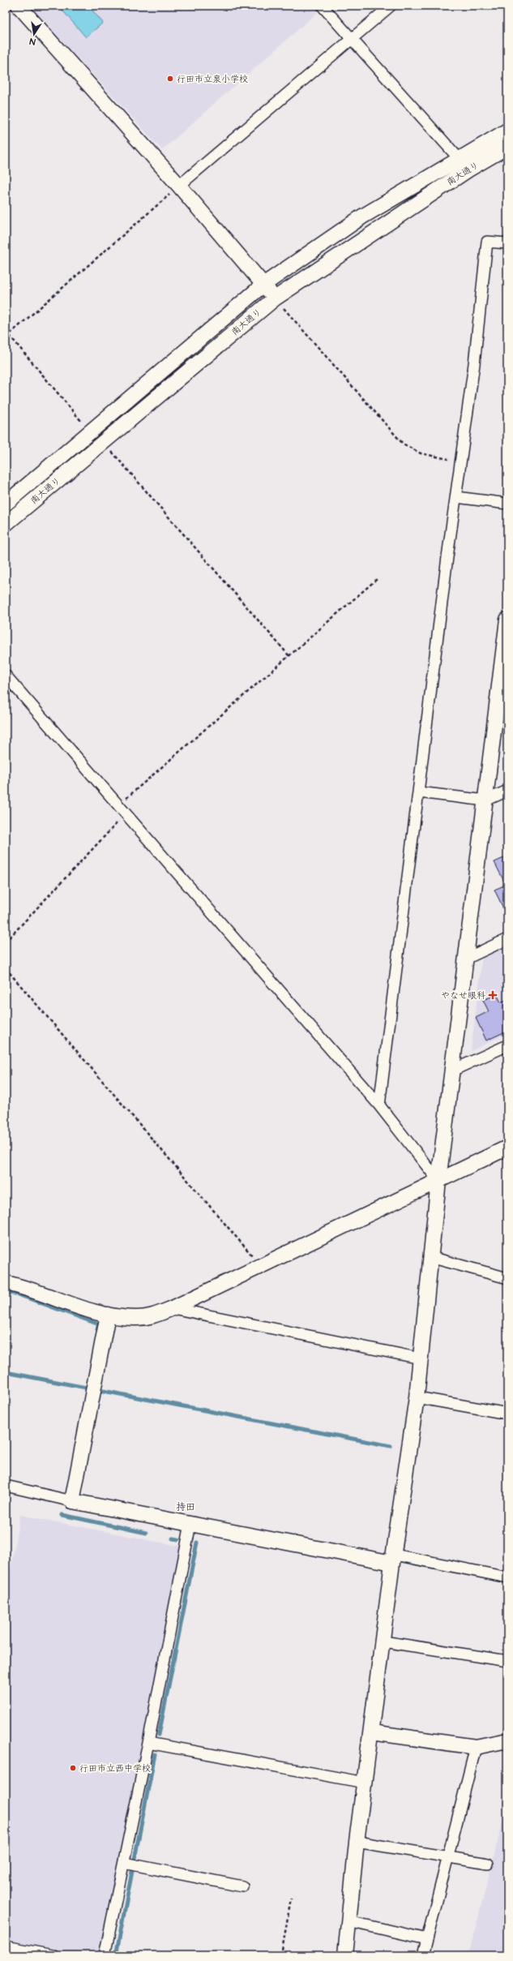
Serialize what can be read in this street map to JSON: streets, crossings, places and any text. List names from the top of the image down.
{
  "streets": {
    "street": ["南大通り"]
  },
  "districts": ["持田"],
  "places": {
    "other": ["行田市立泉小学校", "行田市立西中学校"],
    "health": ["やなせ眼科"]
  },
  "north": "bottom"
}
